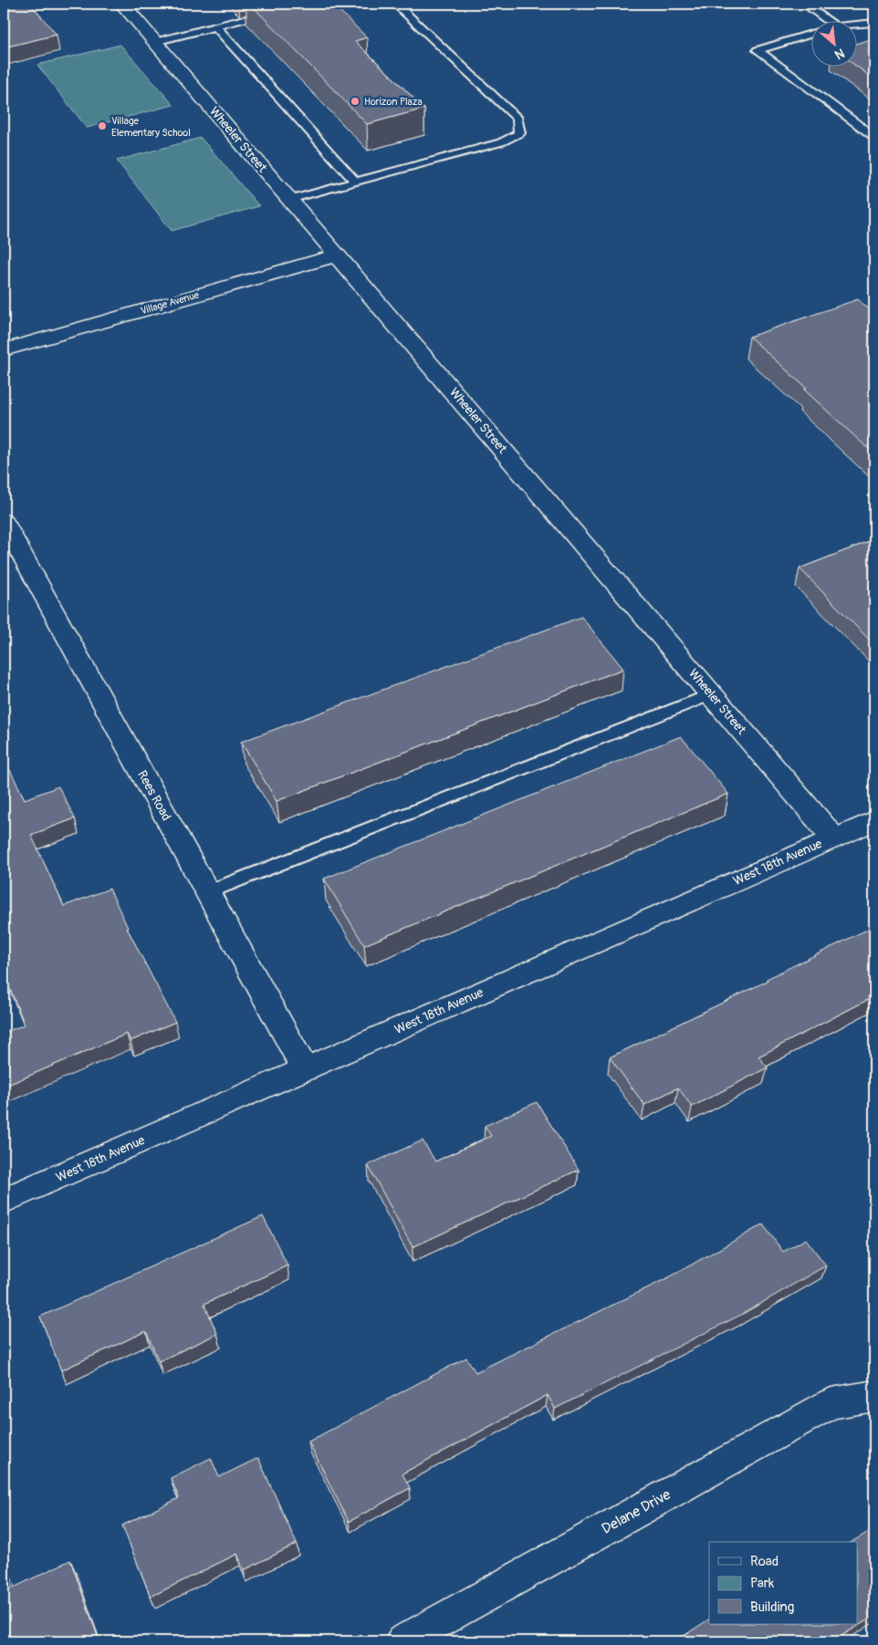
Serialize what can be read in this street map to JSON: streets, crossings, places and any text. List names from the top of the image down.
{
  "streets": {
    "street": [
      "Wheeler Street",
      "Village Avenue",
      "Rees Road",
      "West 18th Avenue",
      "Delane Drive"
    ]
  },
  "crossings": [
    ["Wheeler Street", "Village Avenue"],
    ["Wheeler Street", "West 18th Avenue"],
    ["Rees Road", "West 18th Avenue"]
  ],
  "places": ["Horizon Plaza", "Village Elementary School"],
  "legend": ["Road", "Park", "Building"],
  "north": "bottom right"
}
